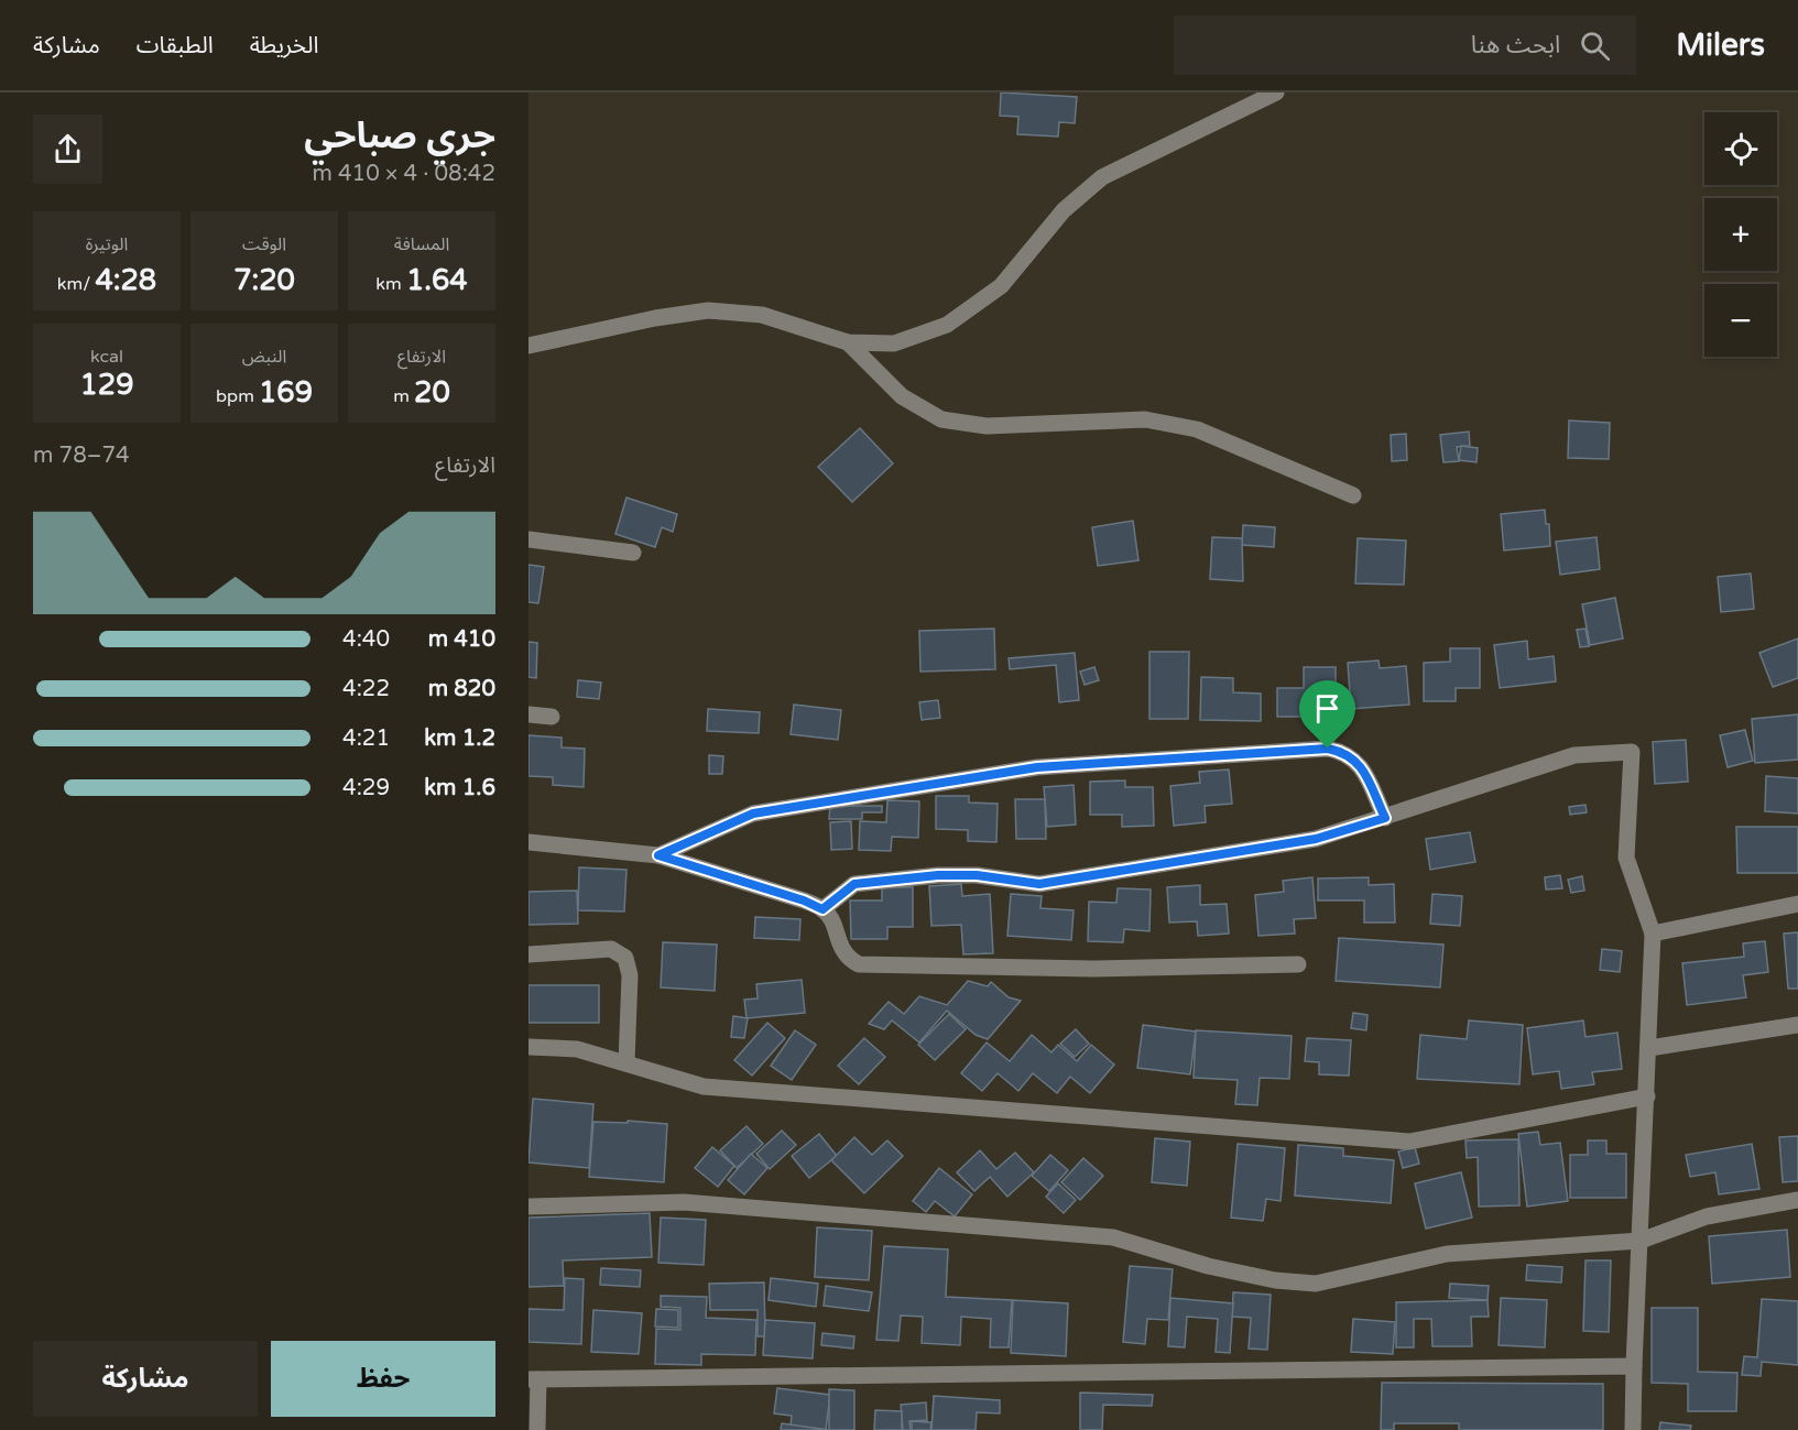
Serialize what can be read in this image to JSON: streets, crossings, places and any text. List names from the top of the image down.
{
  "page": {
    "header": "Milers",
    "search": "ابحث هنا",
    "nav": ["الخريطة", "الطبقات", "مشاركة"],
    "heading": ["جري صباحي", "08:42 · 4 × 410 m"],
    "map_buttons": ["+", "−"],
    "stats": [
      ["المسافة", "1.64 km"],
      ["الوقت", "7:20"],
      ["الوتيرة", "4:28 /km"],
      ["الارتفاع", "20 m"],
      ["النبض", "169 bpm"],
      ["kcal", "129"]
    ],
    "chart": ["الارتفاع", "74–78 m"],
    "list": [
      {
        "name": "410 m",
        "note": "4:40"
      },
      {
        "name": "820 m",
        "note": "4:22"
      },
      {
        "name": "1.2 km",
        "note": "4:21"
      },
      {
        "name": "1.6 km",
        "note": "4:29"
      }
    ],
    "buttons": ["حفظ", "مشاركة"]
  }
}
